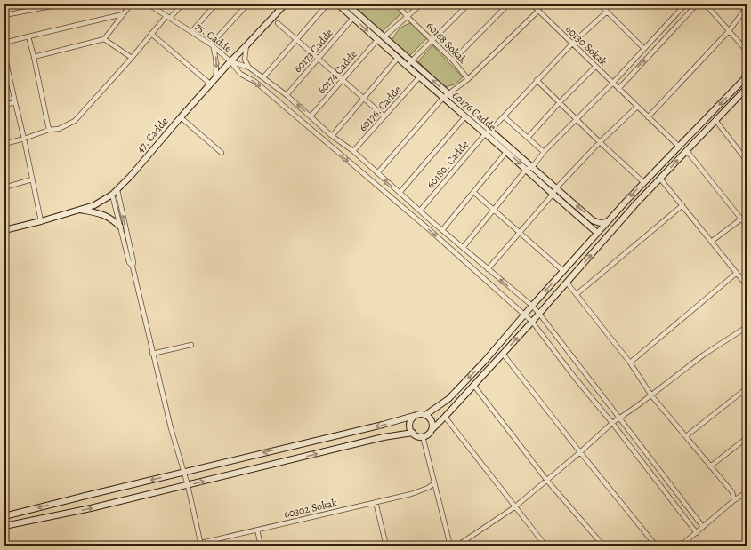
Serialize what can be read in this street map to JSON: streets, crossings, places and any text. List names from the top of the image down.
{
  "streets": {
    "main road": ["60176 Cadde", "47. Cadde"],
    "street": [
      "75. Cadde",
      "60168 Sokak",
      "60130 Sokak",
      "60173 Cadde",
      "60174 Cadde",
      "60176. Cadde",
      "60180. Cadde",
      "60302 Sokak"
    ]
  },
  "crossings": [
    ["75. Cadde", "47. Cadde"],
    ["60130 Sokak", "60180. Cadde"],
    ["60173 Cadde", "60176 Cadde"],
    ["60174 Cadde", "60176 Cadde"],
    ["60176. Cadde", "60176 Cadde"],
    ["60176 Cadde", "60180. Cadde"]
  ]
}
